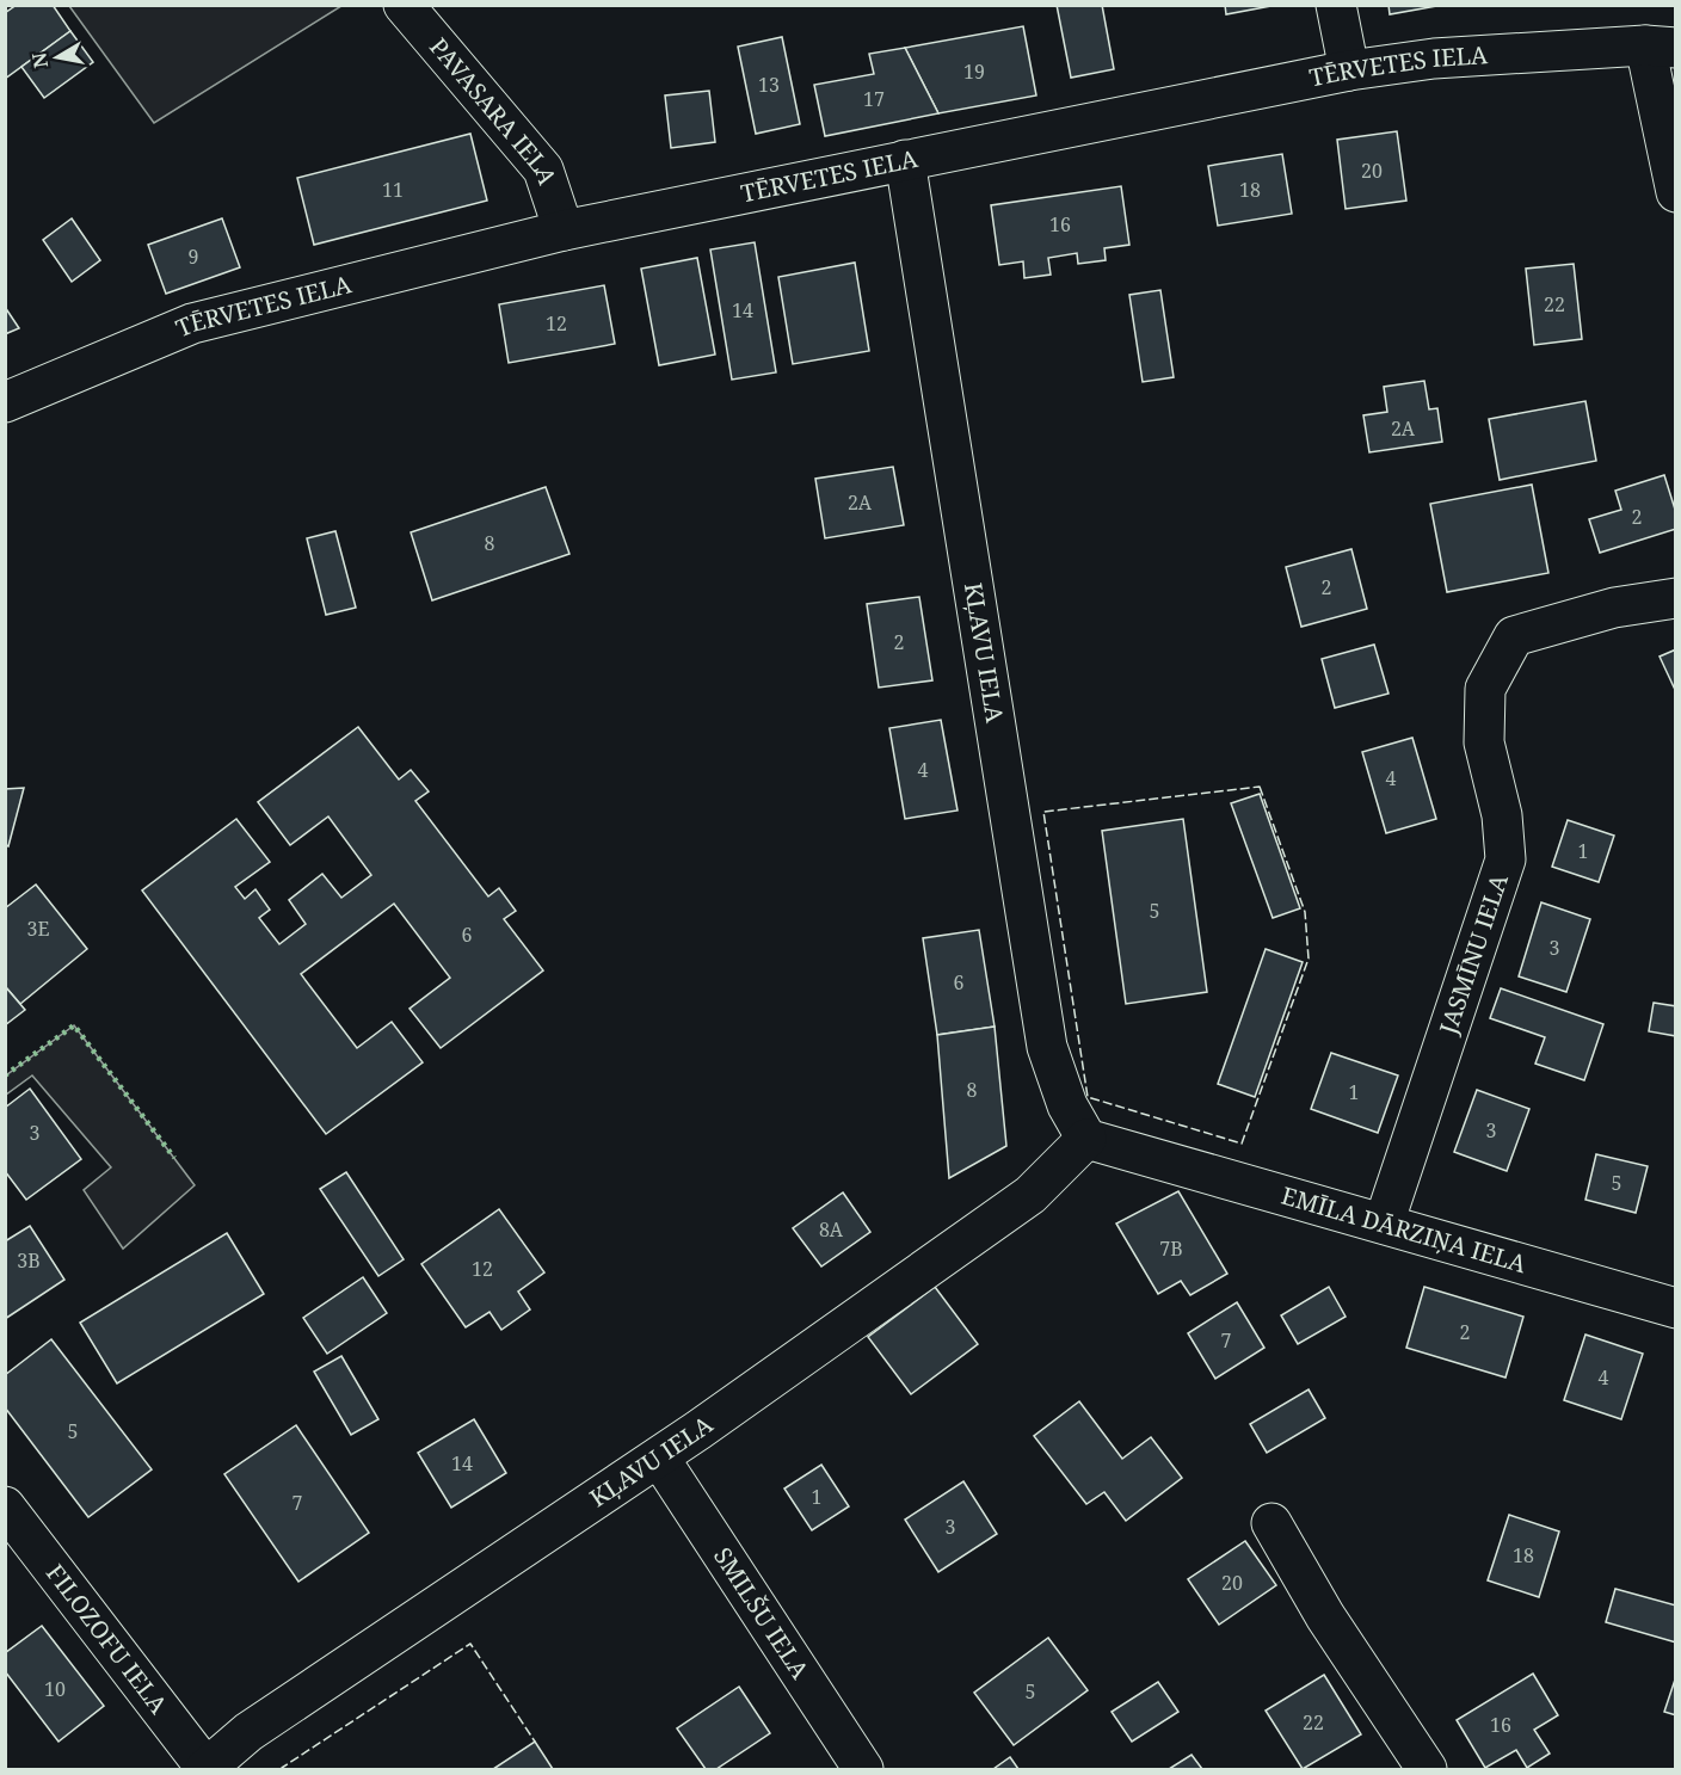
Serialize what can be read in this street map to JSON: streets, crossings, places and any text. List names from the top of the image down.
{
  "streets": {
    "street": [
      "TĒRVETES IELA",
      "PAVASARA IELA",
      "KĻAVU IELA",
      "JASMĪNU IELA",
      "EMĪLA DĀRZIŅA IELA",
      "SMILŠU IELA",
      "FILOZOFU IELA"
    ]
  },
  "crossings": [
    ["TĒRVETES IELA", "PAVASARA IELA"],
    ["TĒRVETES IELA", "KĻAVU IELA"],
    ["KĻAVU IELA", "EMĪLA DĀRZIŅA IELA"],
    ["KĻAVU IELA", "SMILŠU IELA"],
    ["KĻAVU IELA", "FILOZOFU IELA"],
    ["JASMĪNU IELA", "EMĪLA DĀRZIŅA IELA"]
  ],
  "house_numbers": [
    "19",
    "13",
    "17",
    "20",
    "11",
    "18",
    "16",
    "9",
    "22",
    "14",
    "12",
    "2A",
    "2A",
    "2",
    "8",
    "2",
    "2",
    "4",
    "4",
    "1",
    "5",
    "3E",
    "6",
    "3",
    "6",
    "8",
    "1",
    "3",
    "3",
    "5",
    "8A",
    "7B",
    "3B",
    "12",
    "2",
    "7",
    "4",
    "5",
    "14",
    "1",
    "7",
    "3",
    "18",
    "20",
    "10",
    "5",
    "22",
    "16"
  ],
  "north": "left"
}
